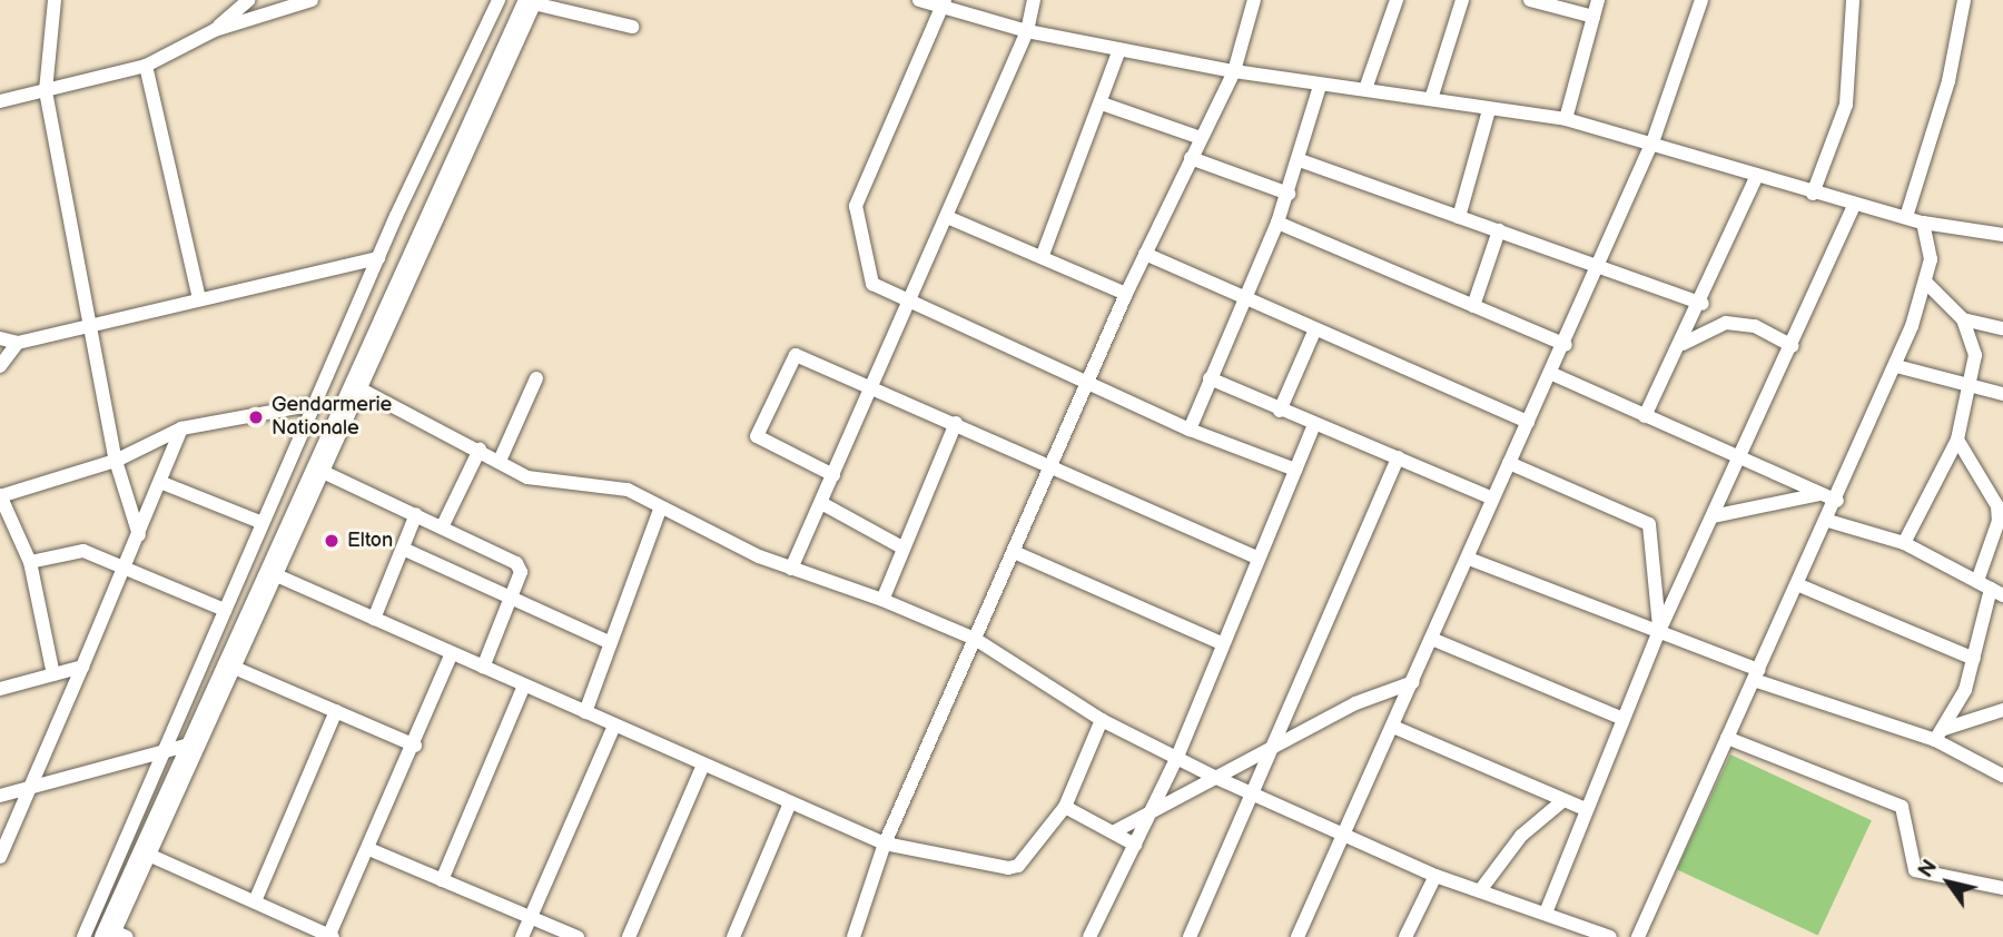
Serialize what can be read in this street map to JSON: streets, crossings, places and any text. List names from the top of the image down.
{
  "places": ["Gendarmerie Nationale", "Elton"],
  "north": "top left"
}
